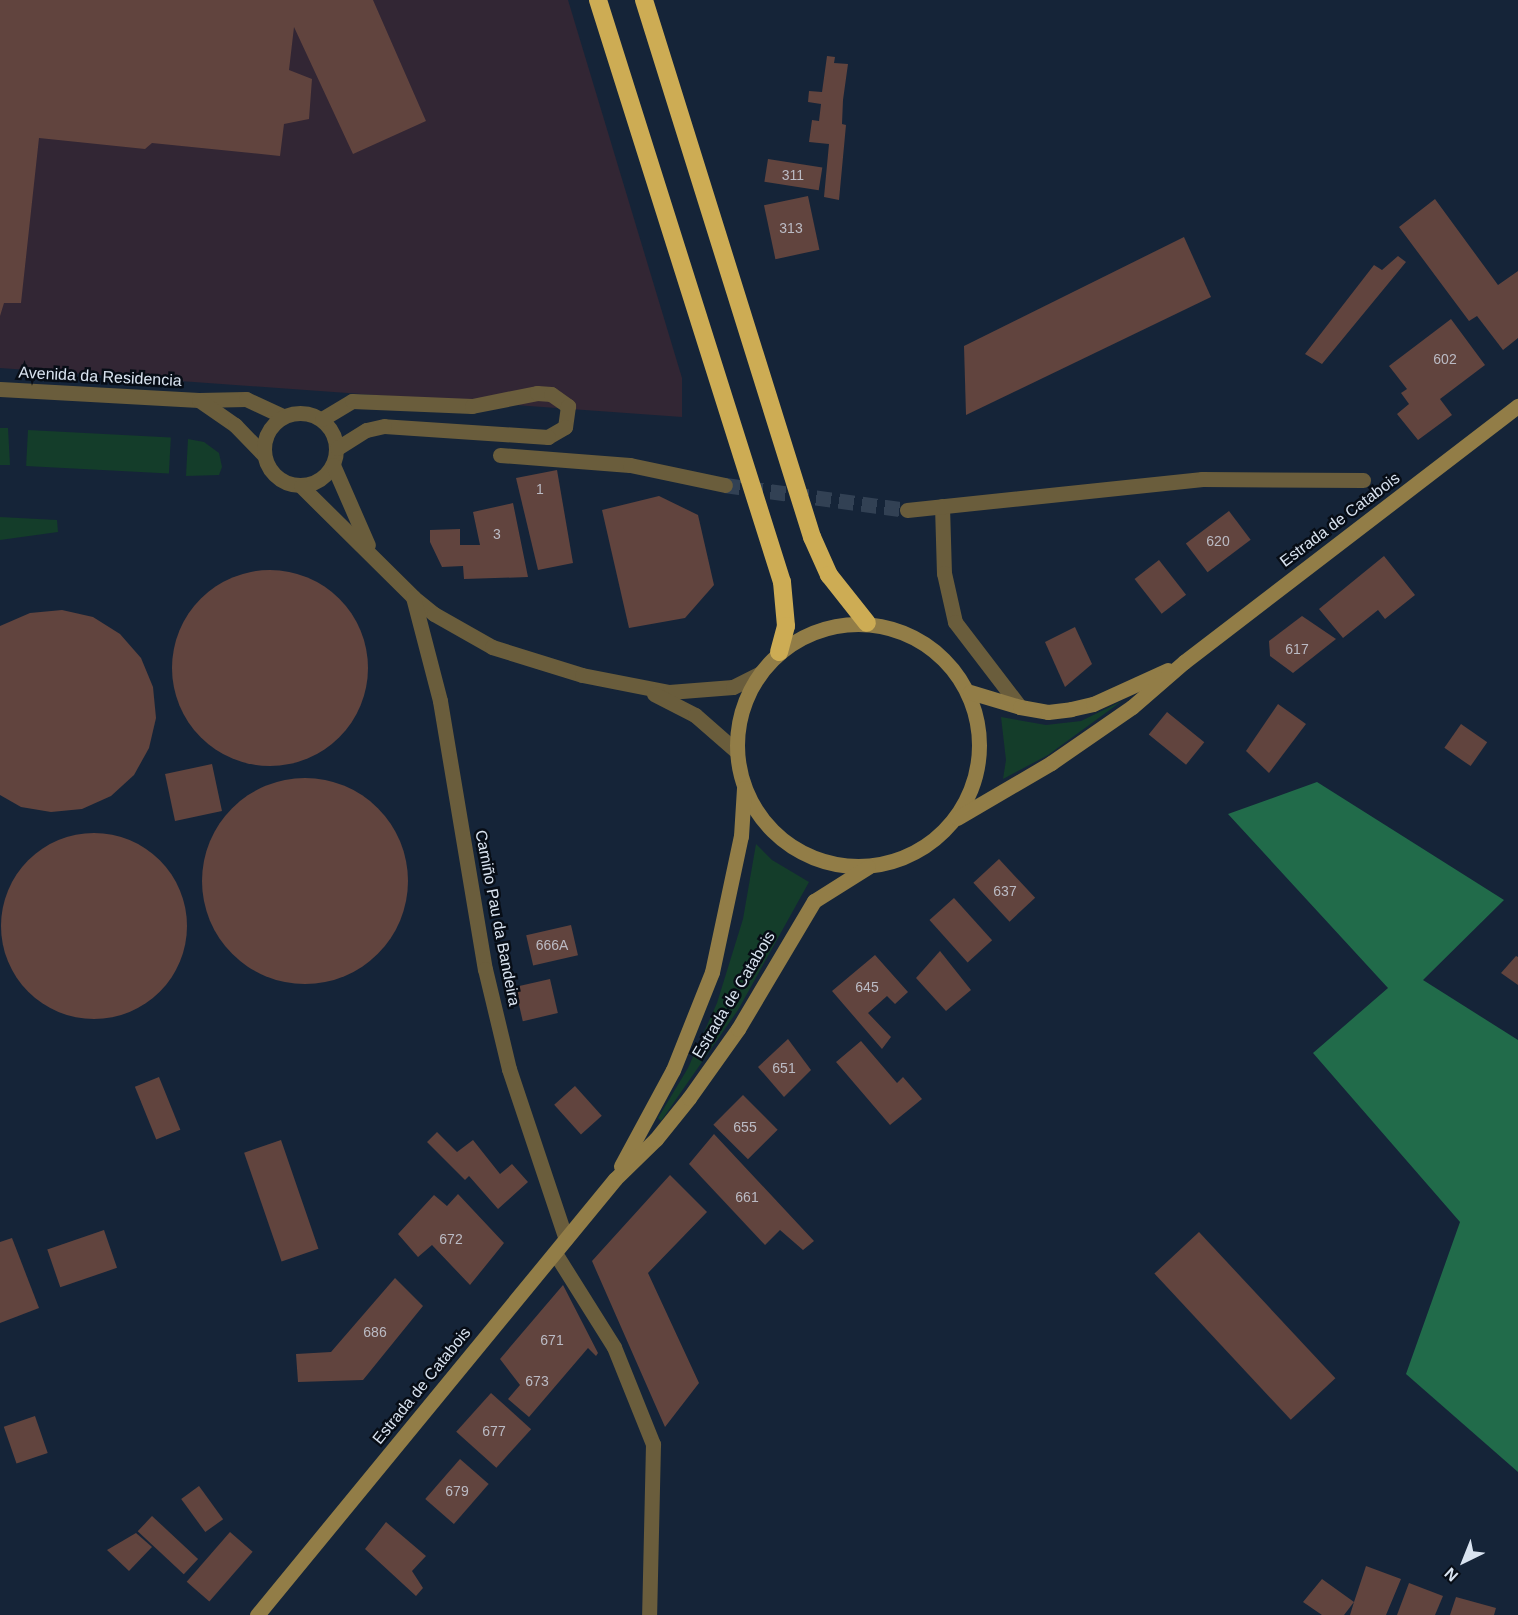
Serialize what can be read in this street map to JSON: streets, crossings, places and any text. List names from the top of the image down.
{
  "streets": {
    "main road": ["Estrada de Catabois"],
    "street": ["Avenida da Residencia", "Camiño Pau da Bandeira"]
  },
  "crossings": [
    ["Estrada de Catabois", "Camiño Pau da Bandeira"]
  ],
  "house_numbers": [
    "311",
    "313",
    "602",
    "1",
    "3",
    "620",
    "617",
    "637",
    "666A",
    "645",
    "651",
    "655",
    "661",
    "672",
    "686",
    "671",
    "673",
    "677",
    "679"
  ],
  "north": "bottom left"
}
